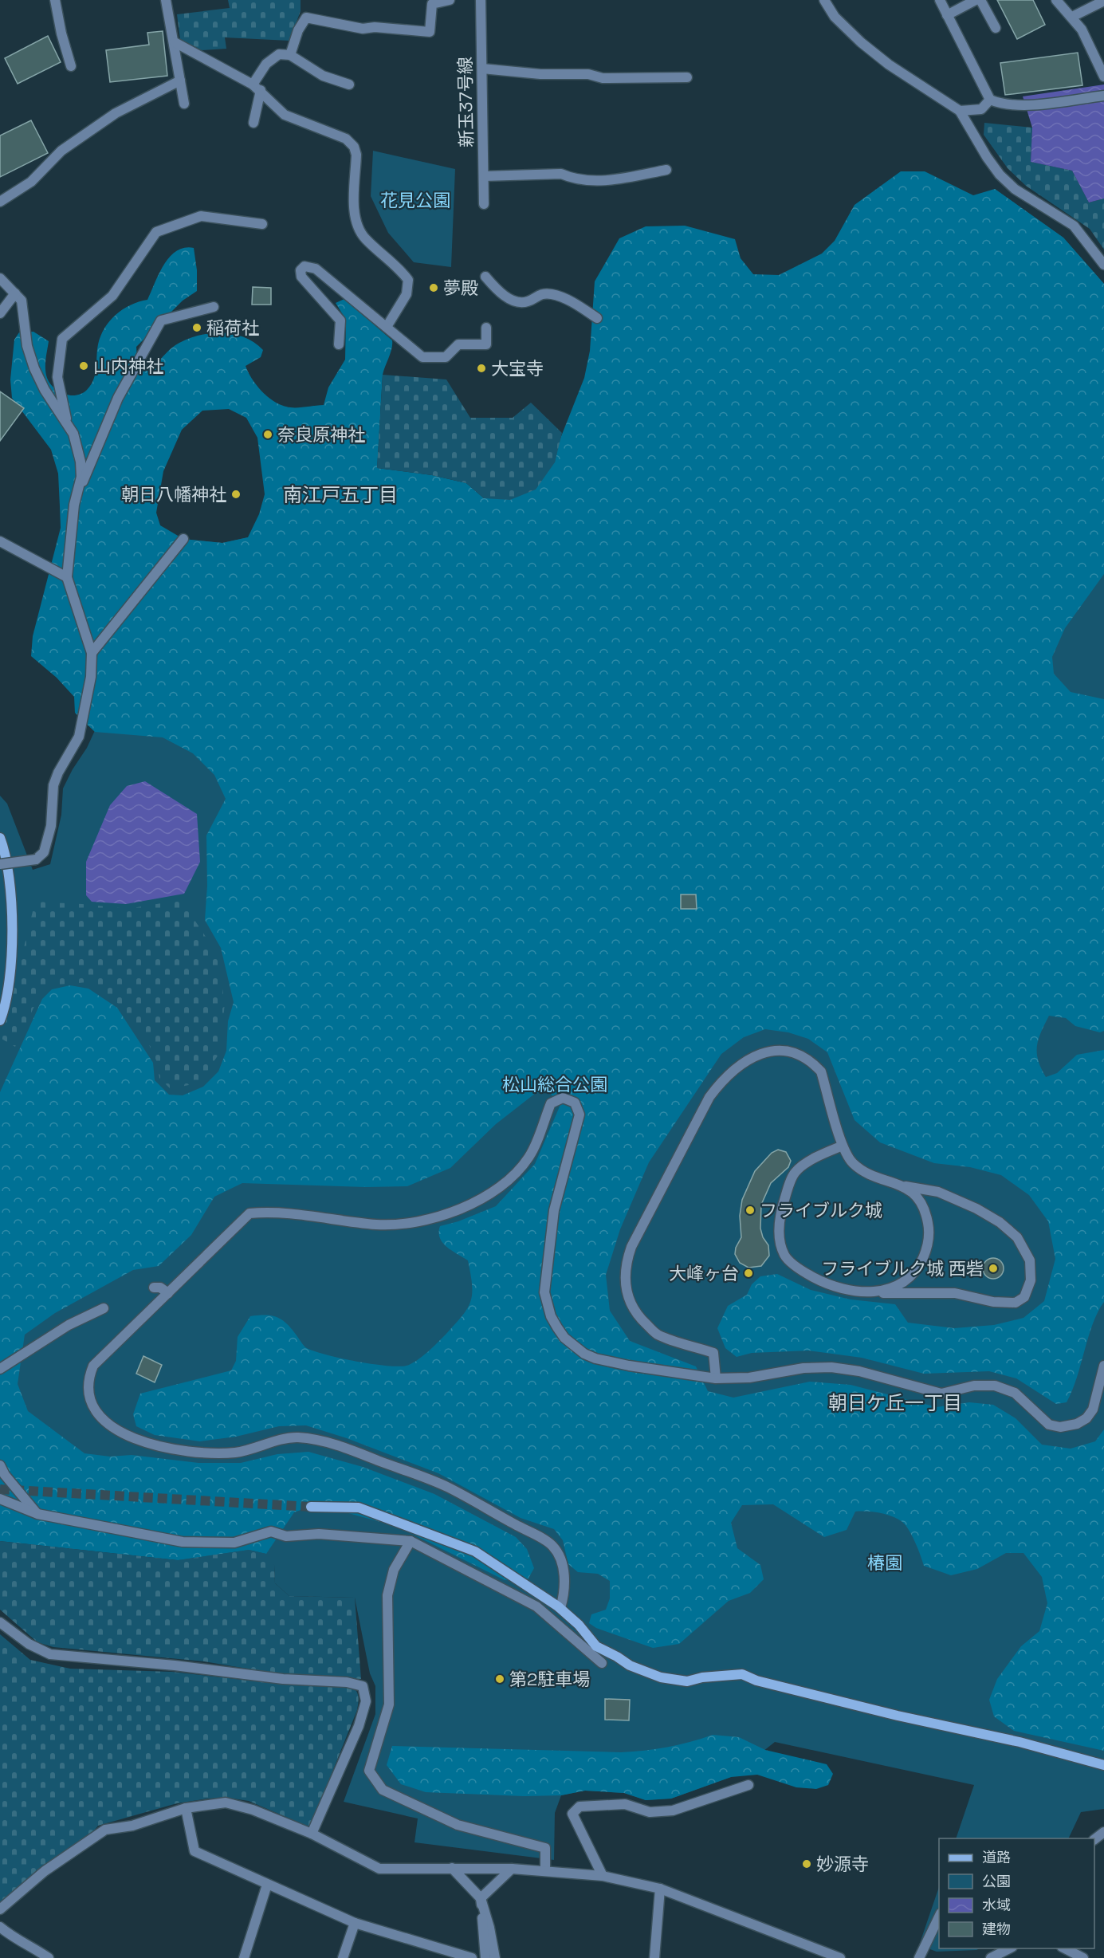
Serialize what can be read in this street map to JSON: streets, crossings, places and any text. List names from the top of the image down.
{
  "streets": {
    "street": ["新玉37号線"]
  },
  "districts": ["南江戸五丁目", "朝日ケ丘一丁目"],
  "parks": ["花見公園", "松山総合公園", "椿園"],
  "places": [
    "夢殿",
    "稲荷社",
    "山内神社",
    "大宝寺",
    "奈良原神社",
    "朝日八幡神社",
    "フライブルク城",
    "フライブルク城 西砦",
    "大峰ヶ台",
    "第2駐車場",
    "妙源寺"
  ],
  "legend": [
    "道路",
    "公園",
    "水域",
    "建物"
  ]
}
